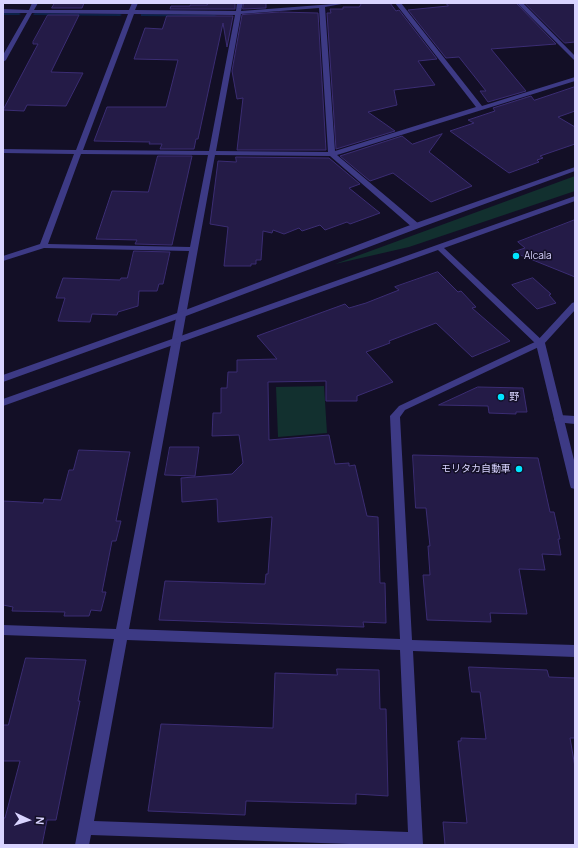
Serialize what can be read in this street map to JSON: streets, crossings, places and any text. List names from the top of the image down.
{
  "places": ["Alcala", "野", "モリタカ自動車"],
  "north": "right"
}
